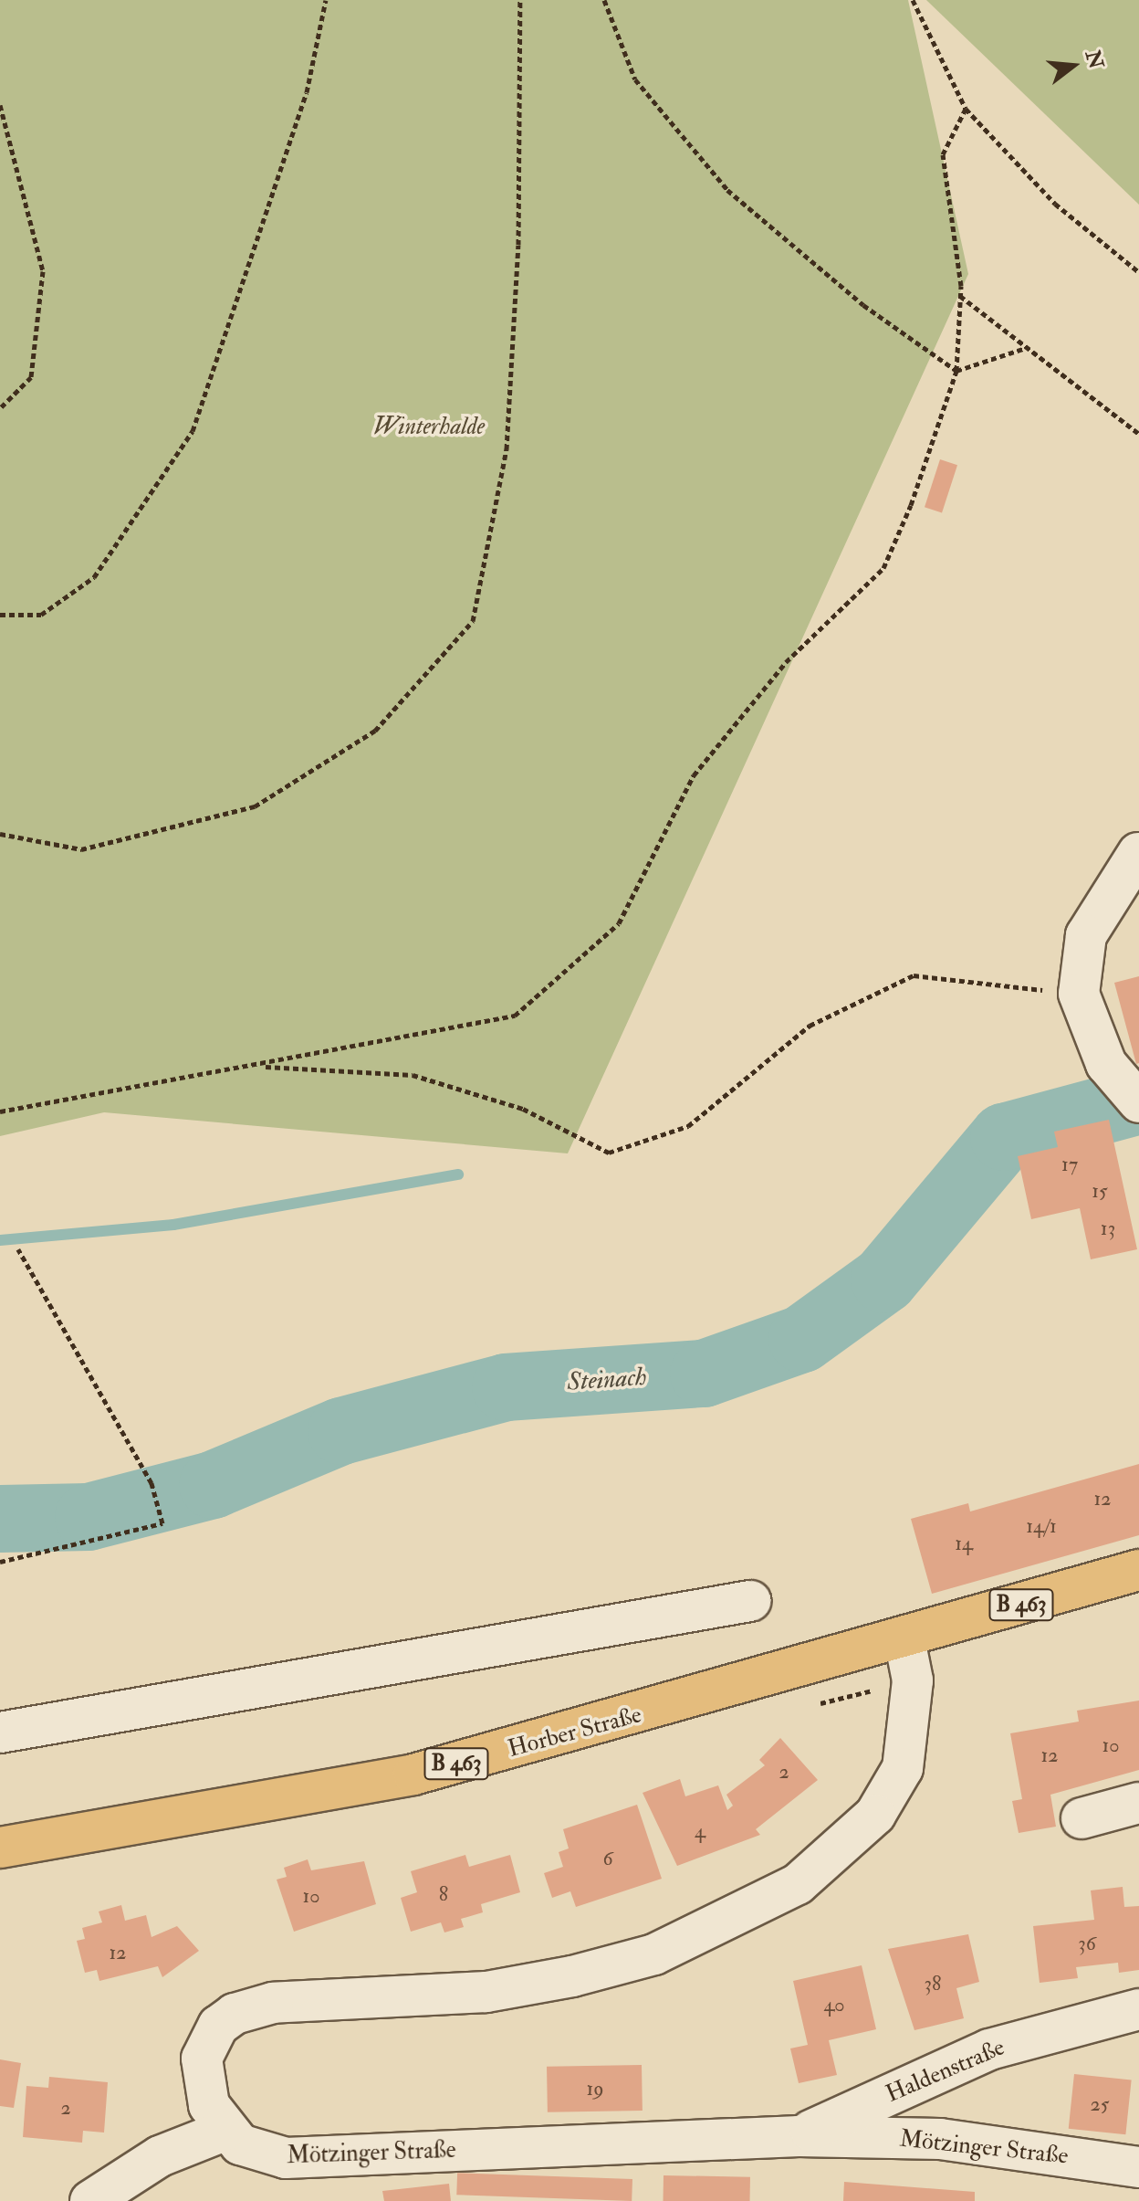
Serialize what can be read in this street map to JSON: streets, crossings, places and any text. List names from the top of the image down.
{
  "streets": {
    "main road": ["B 463", "Horber Straße"],
    "street": ["Haldenstraße", "Mötzinger Straße"]
  },
  "crossings": [
    ["Horber Straße", "Mötzinger Straße"],
    ["Haldenstraße", "Mötzinger Straße"]
  ],
  "water": ["Steinach"],
  "parks": ["Winterhalde"],
  "house_numbers": [
    "17",
    "15",
    "13",
    "12",
    "14/1",
    "14",
    "10",
    "12",
    "2",
    "4",
    "6",
    "8",
    "10",
    "36",
    "12",
    "38",
    "40",
    "19",
    "25",
    "2"
  ],
  "north": "right"
}
